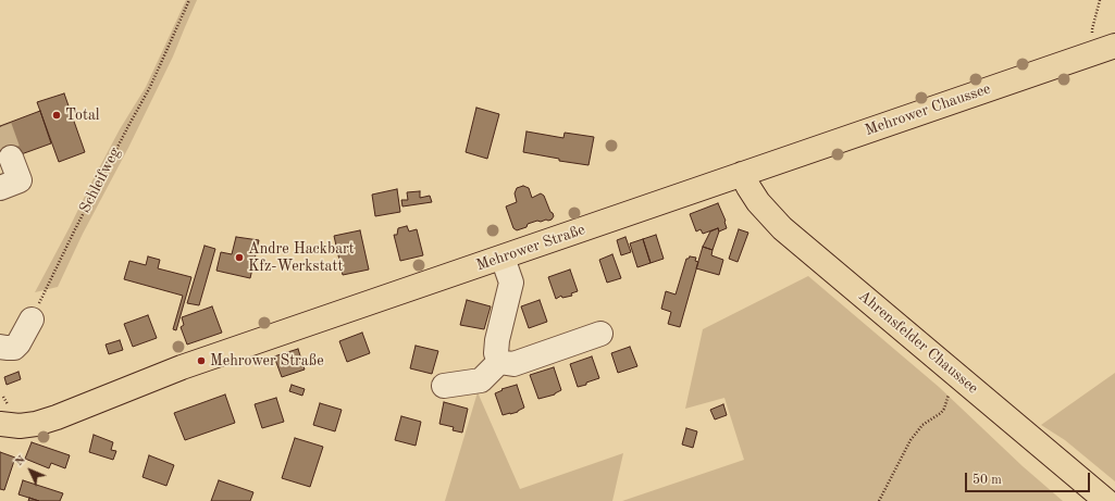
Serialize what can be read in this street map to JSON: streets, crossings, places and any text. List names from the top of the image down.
{
  "streets": {
    "main road": ["Mehrower Chaussee", "Mehrower Straße", "Ahrensfelder Chaussee"],
    "path": ["Schleifweg"]
  },
  "crossings": [
    ["Mehrower Chaussee", "Mehrower Straße"],
    ["Mehrower Chaussee", "Ahrensfelder Chaussee"],
    ["Mehrower Straße", "Ahrensfelder Chaussee"]
  ],
  "places": ["Total", "Andre Hackbart Kfz-Werkstatt", "Mehrower Straße"],
  "scale_bar": "50 m",
  "north": "top left"
}
